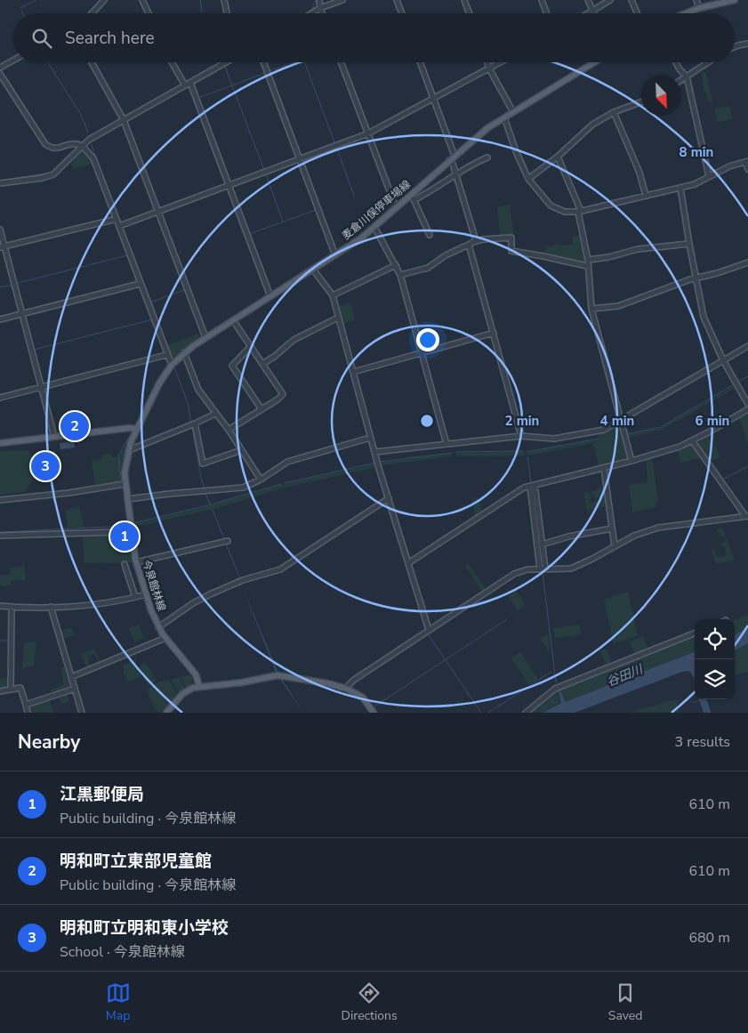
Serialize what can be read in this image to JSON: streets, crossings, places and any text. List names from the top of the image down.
{
  "streets": {
    "main road": ["麦倉川俣停車場線", "今泉館林線"]
  },
  "crossings": [
    ["麦倉川俣停車場線", "今泉館林線"]
  ],
  "water": ["谷田川"],
  "north": "bottom right",
  "page": {
    "search": "Search here",
    "pins": ["2", "3", "1"],
    "heading": ["Nearby", "3 results"],
    "list": [
      {
        "mark": "1",
        "name": "江黒郵便局",
        "note": "Public building · 今泉館林線",
        "value": "610 m"
      },
      {
        "mark": "2",
        "name": "明和町立東部児童館",
        "note": "Public building · 今泉館林線",
        "value": "610 m"
      },
      {
        "mark": "3",
        "name": "明和町立明和東小学校",
        "note": "School · 今泉館林線",
        "value": "680 m"
      }
    ],
    "nav": ["Map", "Directions", "Saved"]
  },
  "rings": [
    "8 min",
    "2 min",
    "4 min",
    "6 min"
  ]
}
